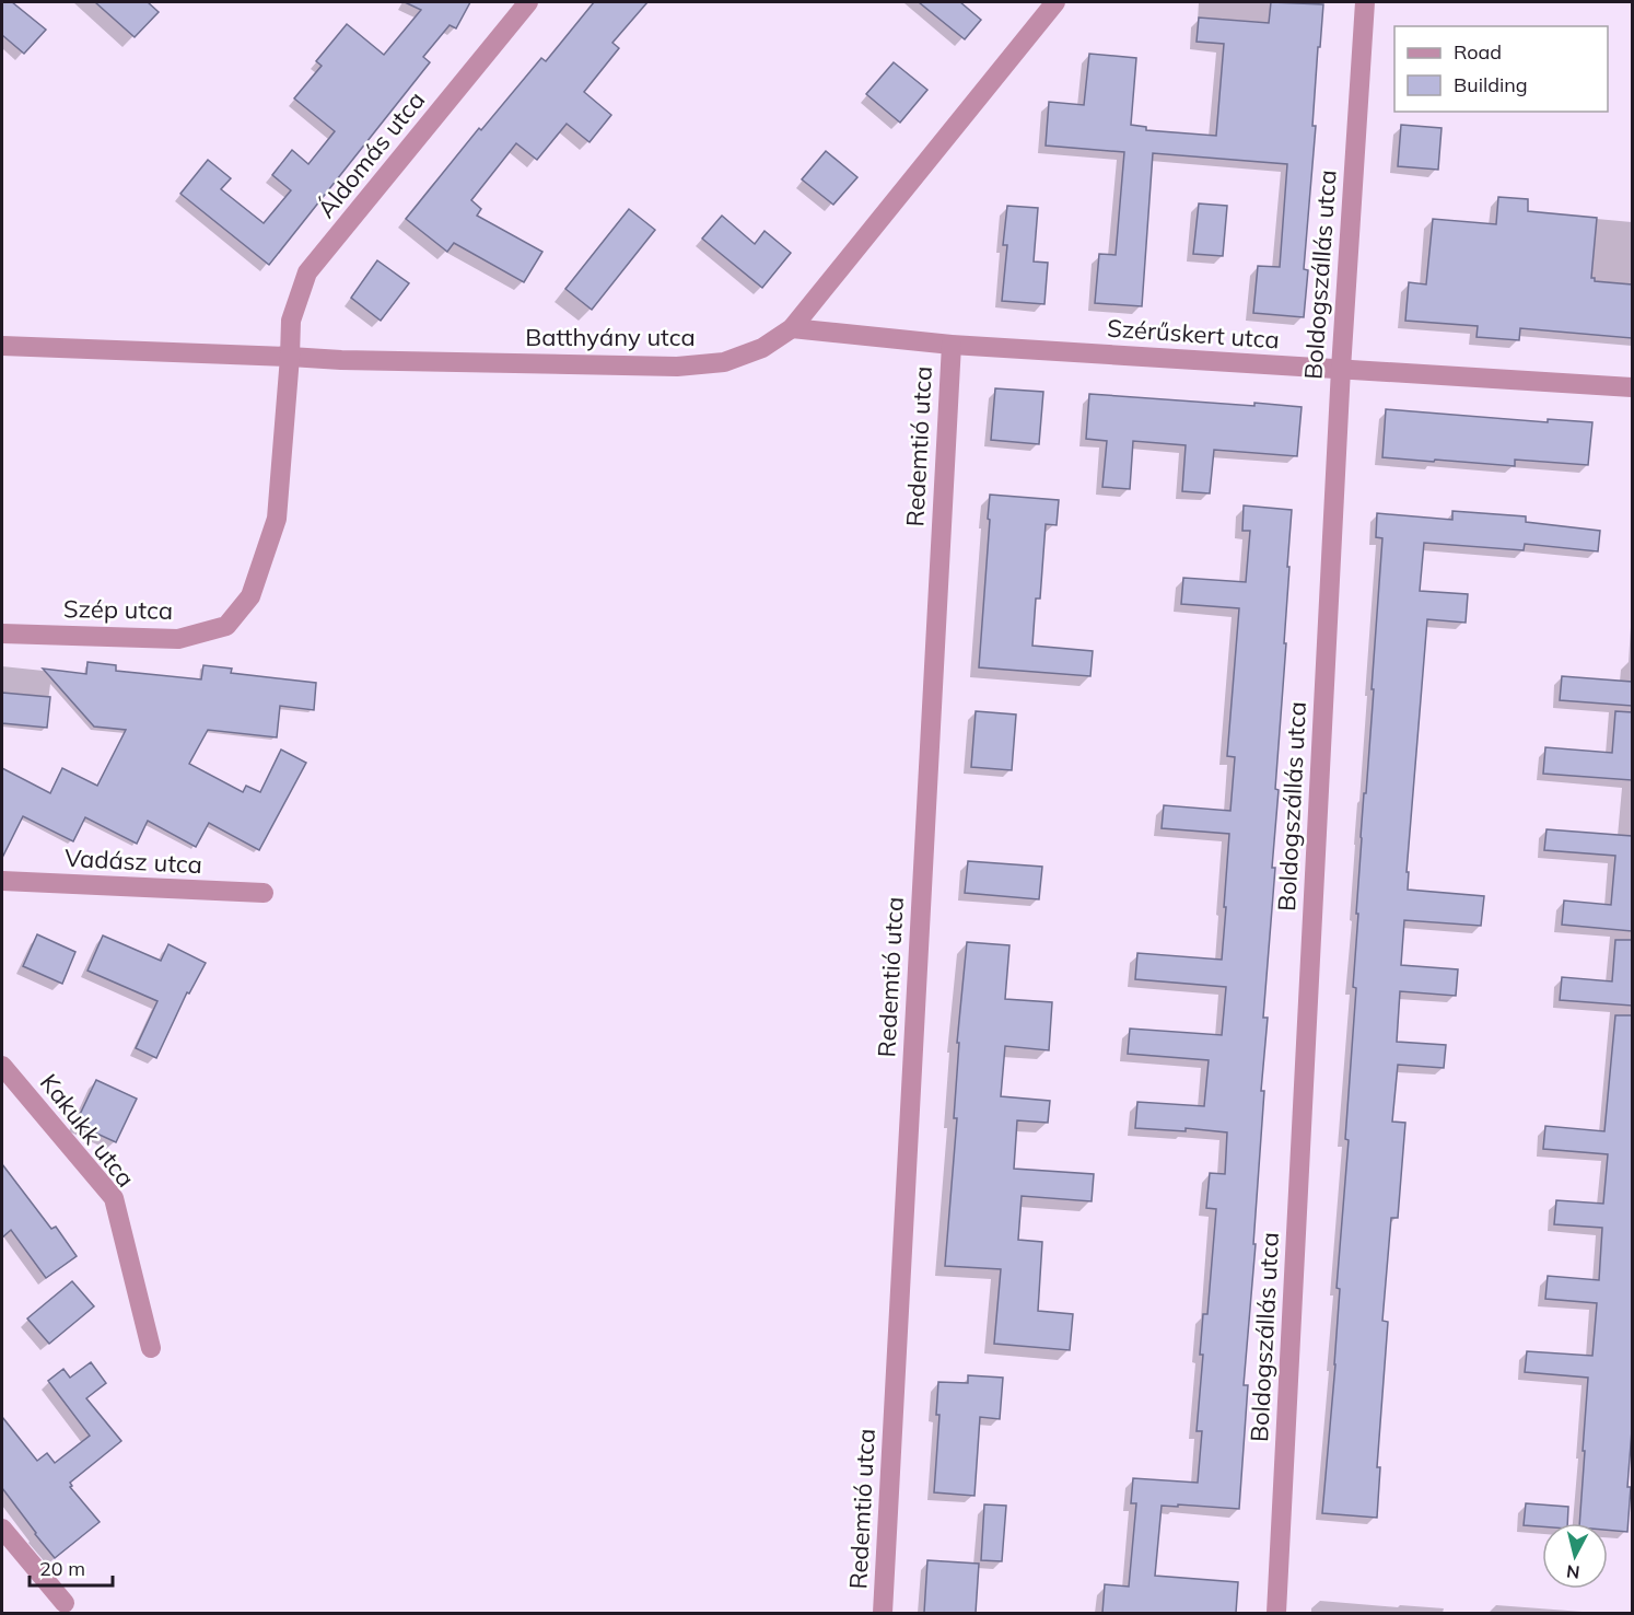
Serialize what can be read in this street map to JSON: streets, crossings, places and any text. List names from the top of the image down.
{
  "streets": {
    "street": [
      "Áldomás utca",
      "Boldogszállás utca",
      "Szérűskert utca",
      "Batthyány utca",
      "Redemtió utca",
      "Szép utca",
      "Vadász utca",
      "Kakukk utca"
    ]
  },
  "crossings": [
    ["Áldomás utca", "Batthyány utca"],
    ["Áldomás utca", "Szép utca"],
    ["Boldogszállás utca", "Szérűskert utca"],
    ["Szérűskert utca", "Batthyány utca"],
    ["Szérűskert utca", "Redemtió utca"],
    ["Batthyány utca", "Szép utca"]
  ],
  "legend": ["Road", "Building"],
  "scale_bar": "20 m",
  "north": "bottom"
}
